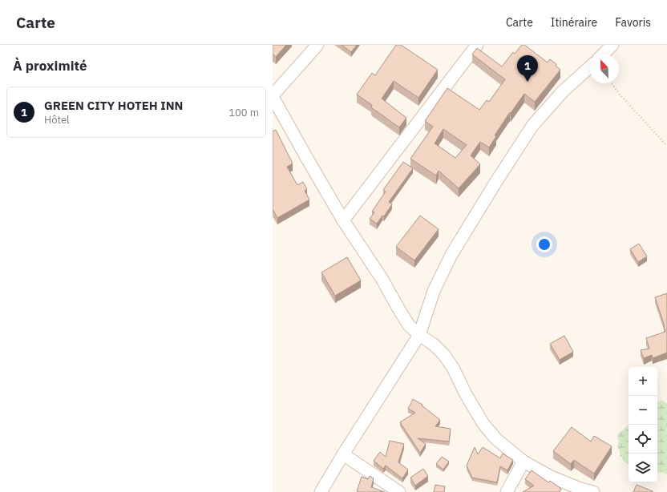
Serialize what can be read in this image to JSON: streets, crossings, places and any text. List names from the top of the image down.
{
  "north": "top left",
  "page": {
    "header": "Carte",
    "nav": ["Carte", "Itinéraire", "Favoris"],
    "heading": "À proximité",
    "pins": "1",
    "list": [
      {
        "mark": "1",
        "name": "GREEN CITY HOTEH INN",
        "note": "Hôtel",
        "value": "100 m"
      }
    ],
    "map_buttons": ["+", "−"]
  }
}
